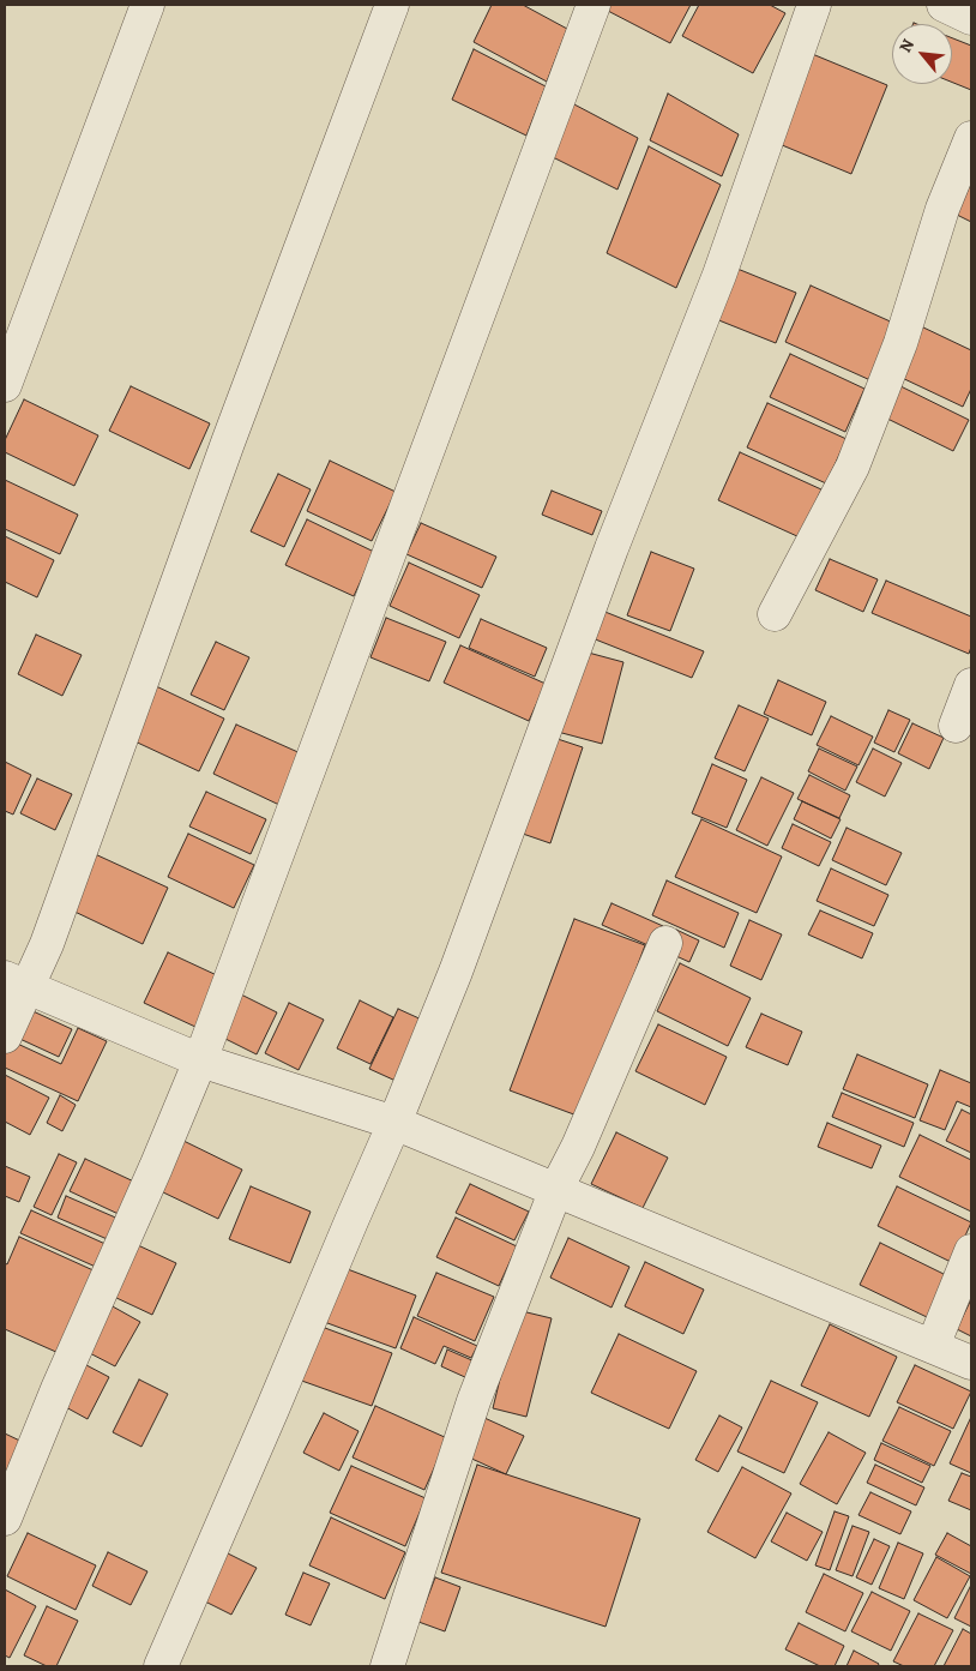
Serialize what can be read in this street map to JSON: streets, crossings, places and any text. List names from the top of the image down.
{
  "north": "top left"
}
